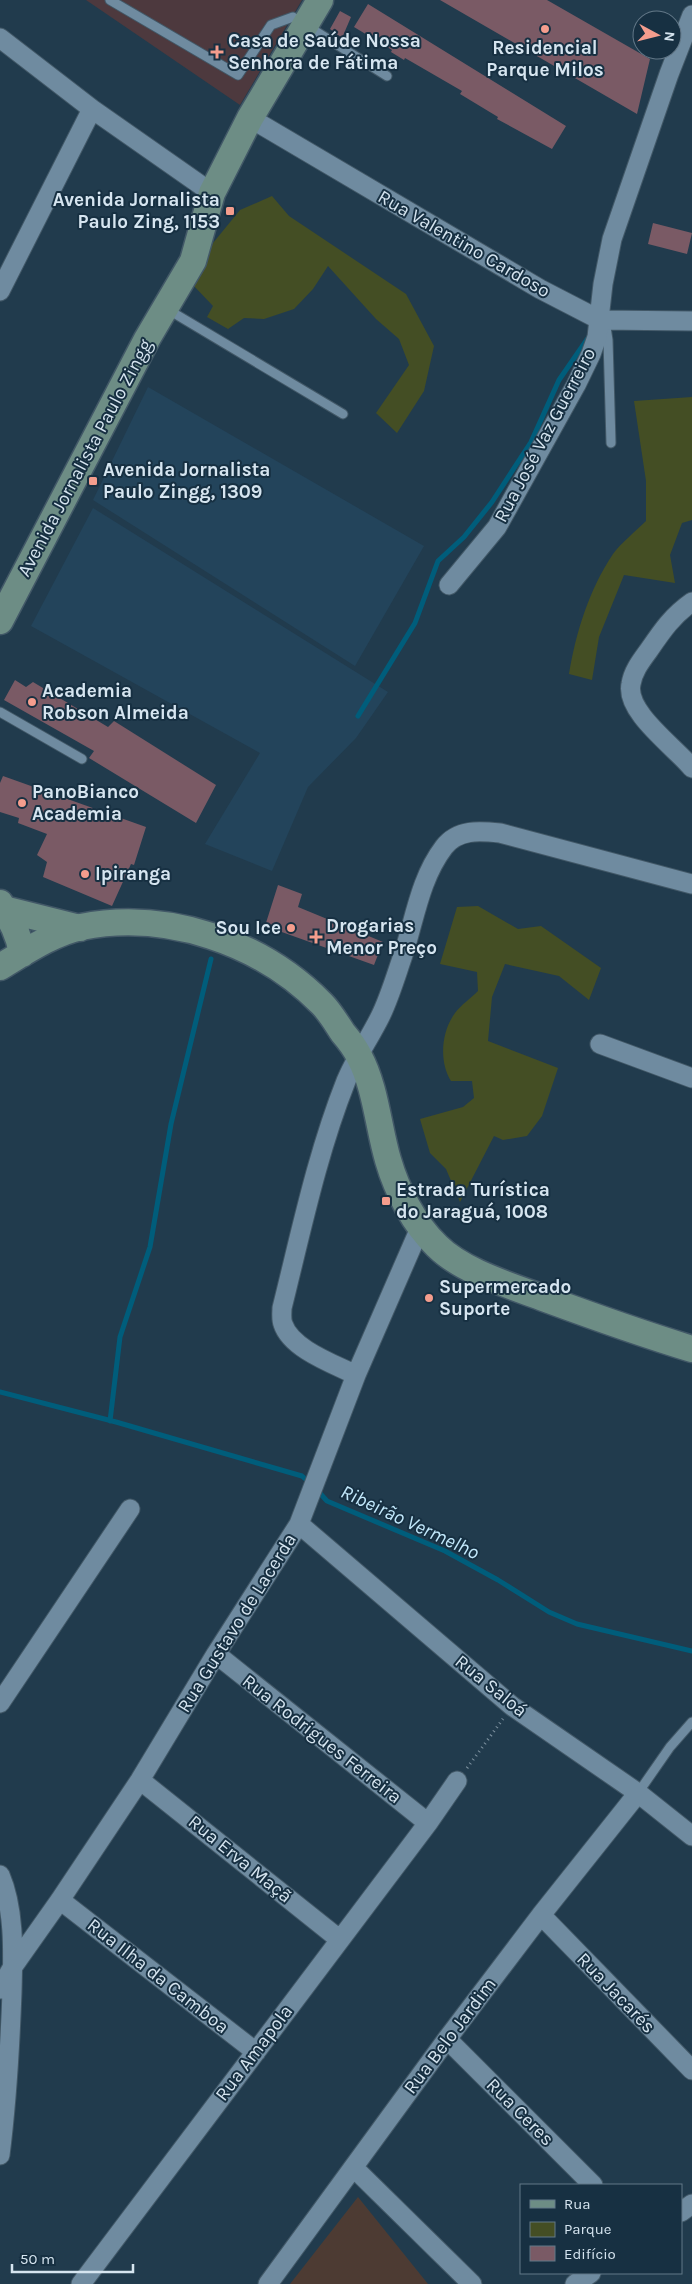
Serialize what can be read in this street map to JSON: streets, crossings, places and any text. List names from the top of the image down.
{
  "streets": {
    "main road": ["Avenida Jornalista Paulo Zingg"],
    "street": [
      "Rua Valentino Cardoso",
      "Rua José Vaz Guerreiro",
      "Rua Gustavo de Lacerda",
      "Rua Saloá",
      "Rua Rodrigues Ferreira",
      "Rua Erva Maçã",
      "Rua Ilha da Camboa",
      "Rua Jacarés",
      "Rua Belo Jardim",
      "Rua Amapola",
      "Rua Ceres"
    ]
  },
  "crossings": [
    ["Rua Valentino Cardoso", "Rua José Vaz Guerreiro"],
    ["Rua Valentino Cardoso", "Avenida Jornalista Paulo Zingg"],
    ["Rua Gustavo de Lacerda", "Rua Saloá"],
    ["Rua Gustavo de Lacerda", "Rua Rodrigues Ferreira"],
    ["Rua Gustavo de Lacerda", "Rua Erva Maçã"],
    ["Rua Gustavo de Lacerda", "Rua Ilha da Camboa"],
    ["Rua Saloá", "Rua Belo Jardim"],
    ["Rua Rodrigues Ferreira", "Rua Amapola"],
    ["Rua Erva Maçã", "Rua Amapola"],
    ["Rua Ilha da Camboa", "Rua Amapola"],
    ["Rua Jacarés", "Rua Belo Jardim"],
    ["Rua Belo Jardim", "Rua Ceres"]
  ],
  "water": ["Ribeirão Vermelho"],
  "places": {
    "other": [
      "Residencial Parque Milos",
      "Academia Robson Almeida",
      "PanoBianco Academia",
      "Ipiranga",
      "Sou Ice",
      "Supermercado Suporte"
    ],
    "health": ["Casa de Saúde Nossa Senhora de Fátima", "Drogarias Menor Preço"],
    "transit": ["Avenida Jornalista Paulo Zing, 1153", "Avenida Jornalista Paulo Zingg, 1309", "Estrada Turística do Jaraguá, 1008"]
  },
  "legend": ["Rua", "Parque", "Edifício"],
  "scale_bar": "50 m",
  "north": "right"
}
